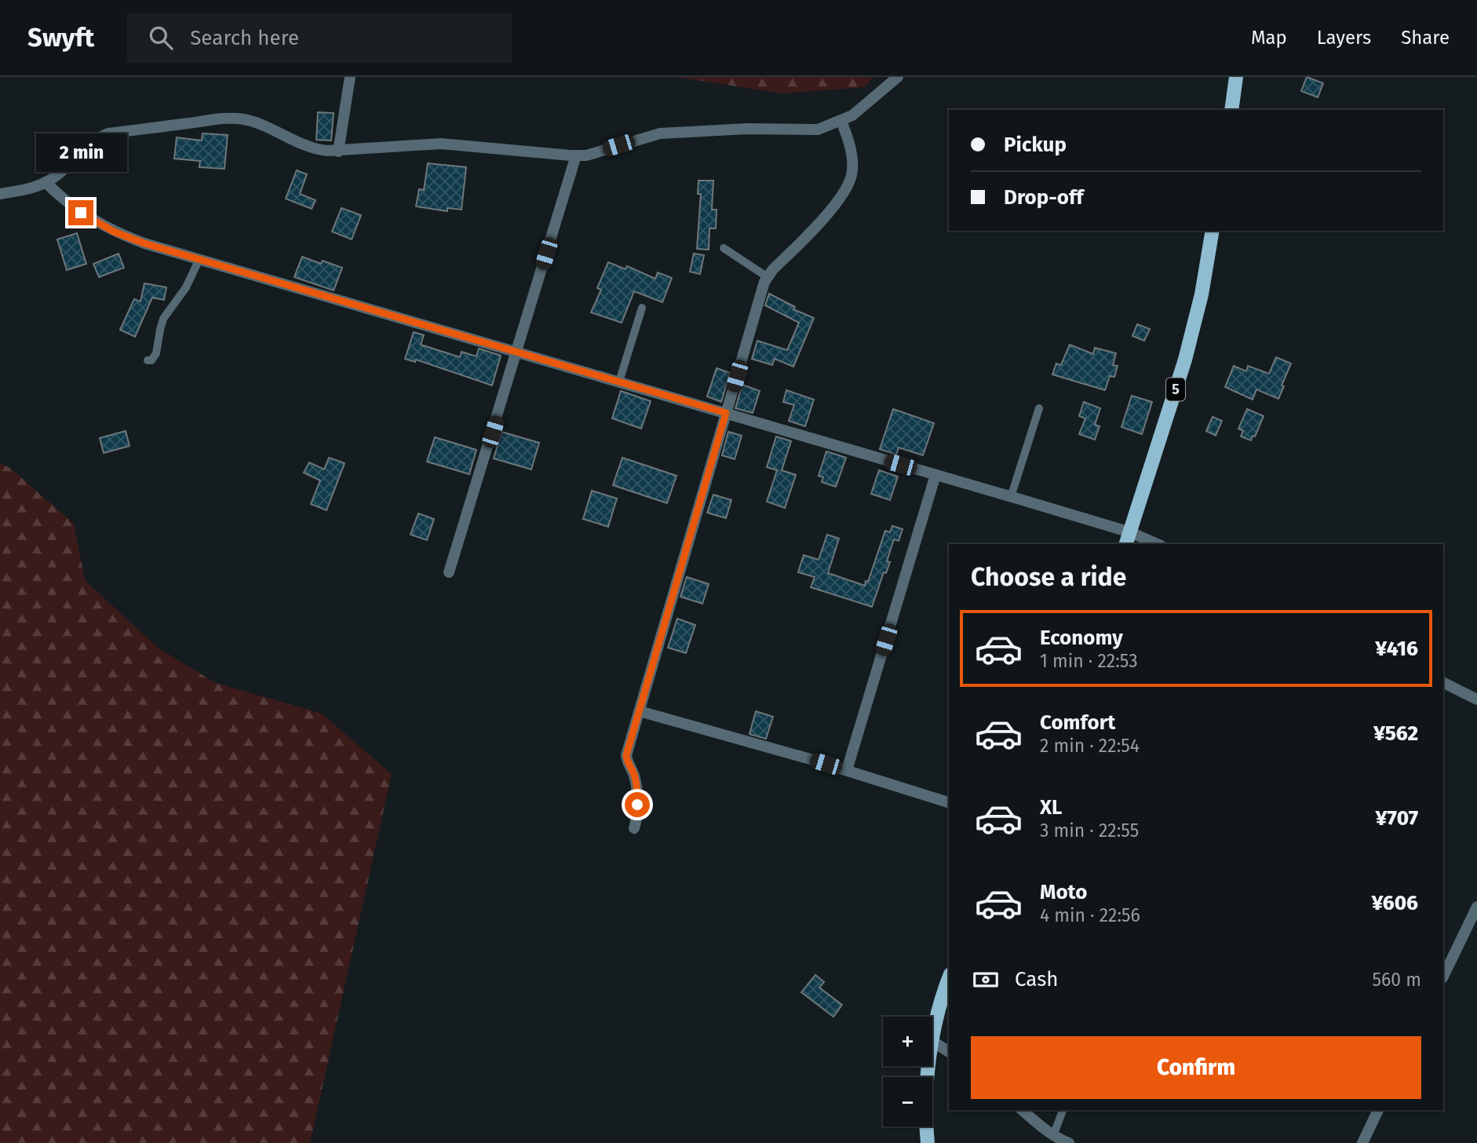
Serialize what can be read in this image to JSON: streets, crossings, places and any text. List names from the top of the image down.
{
  "streets": {
    "main road": ["5"]
  },
  "page": {
    "header": "Swyft",
    "search": "Search here",
    "nav": ["Map", "Layers", "Share"],
    "banner": ["Pickup", "Drop-off"],
    "bubble": "2 min",
    "heading": "Choose a ride",
    "list": [
      {
        "name": "Economy",
        "note": "1 min · 22:53",
        "value": "¥416"
      },
      {
        "name": "Comfort",
        "note": "2 min · 22:54",
        "value": "¥562"
      },
      {
        "name": "XL",
        "note": "3 min · 22:55",
        "value": "¥707"
      },
      {
        "name": "Moto",
        "note": "4 min · 22:56",
        "value": "¥606"
      }
    ],
    "pay": ["Cash", "560 m"],
    "map_buttons": ["+", "−"],
    "buttons": "Confirm"
  }
}
